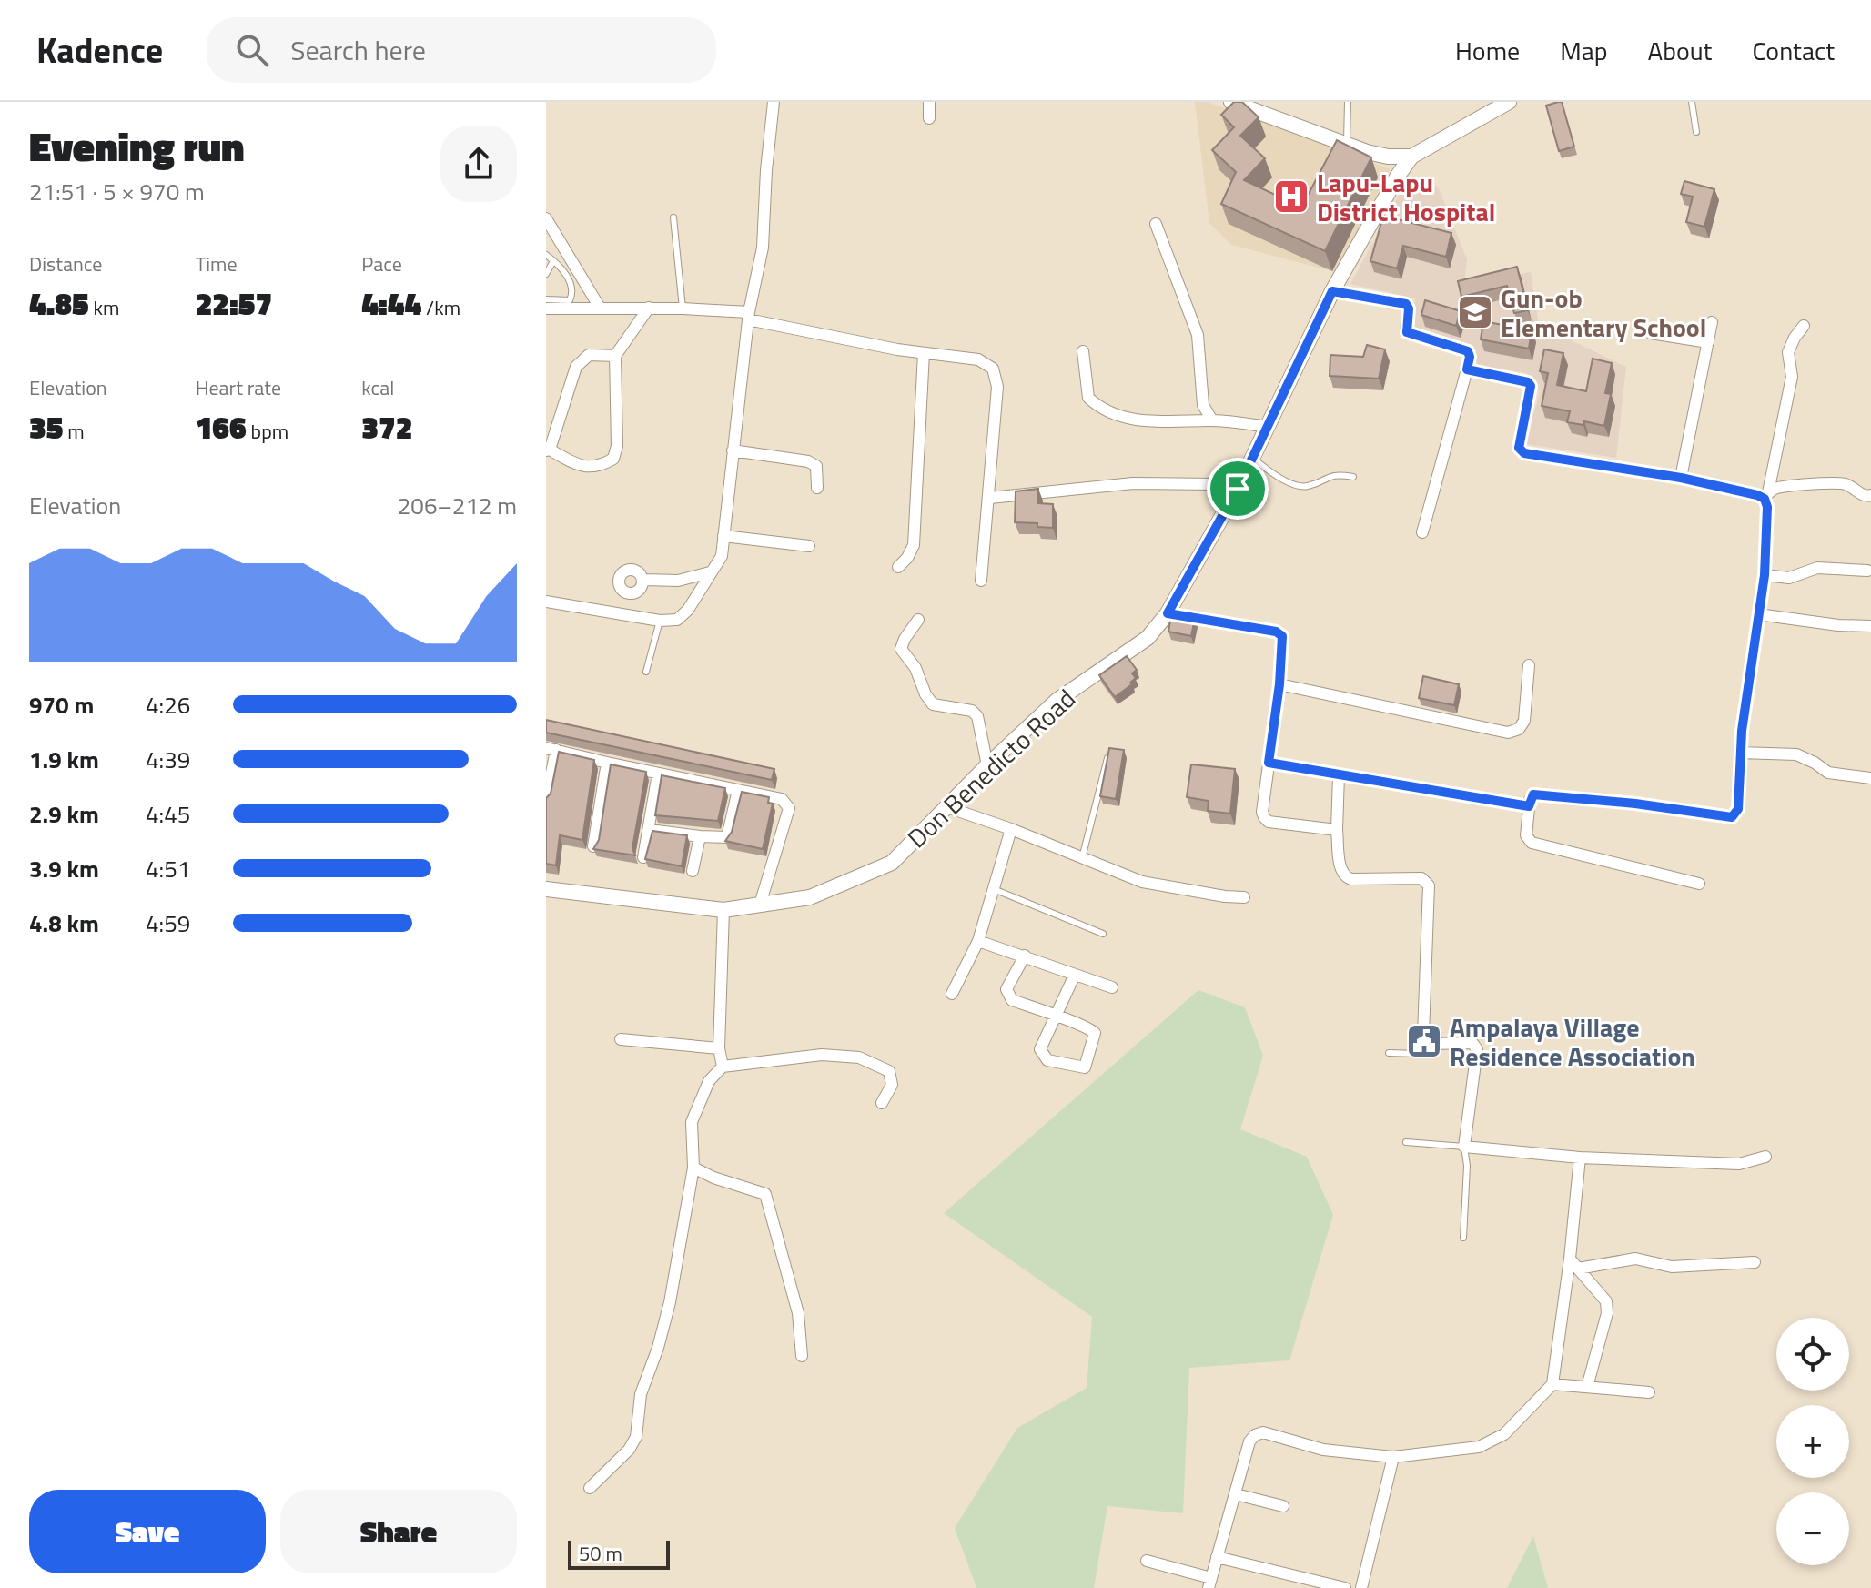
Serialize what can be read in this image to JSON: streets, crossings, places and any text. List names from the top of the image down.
{
  "streets": {
    "street": ["Don Benedicto Road"]
  },
  "places": {
    "hospital": ["Lapu-Lapu District Hospital"],
    "school or university": ["Gun-ob Elementary School"],
    "public building": ["Ampalaya Village Residence Association"]
  },
  "scale_bar": "50 m",
  "page": {
    "header": "Kadence",
    "search": "Search here",
    "nav": [
      "Home",
      "Map",
      "About",
      "Contact"
    ],
    "heading": ["Evening run", "21:51 · 5 × 970 m"],
    "stats": [
      ["Distance", "4.85 km"],
      ["Time", "22:57"],
      ["Pace", "4:44 /km"],
      ["Elevation", "35 m"],
      ["Heart rate", "166 bpm"],
      ["kcal", "372"]
    ],
    "chart": ["Elevation", "206–212 m"],
    "list": [
      {
        "name": "970 m",
        "note": "4:26"
      },
      {
        "name": "1.9 km",
        "note": "4:39"
      },
      {
        "name": "2.9 km",
        "note": "4:45"
      },
      {
        "name": "3.9 km",
        "note": "4:51"
      },
      {
        "name": "4.8 km",
        "note": "4:59"
      }
    ],
    "map_buttons": ["+", "−"],
    "buttons": ["Save", "Share"],
    "scale": "50 m"
  }
}
